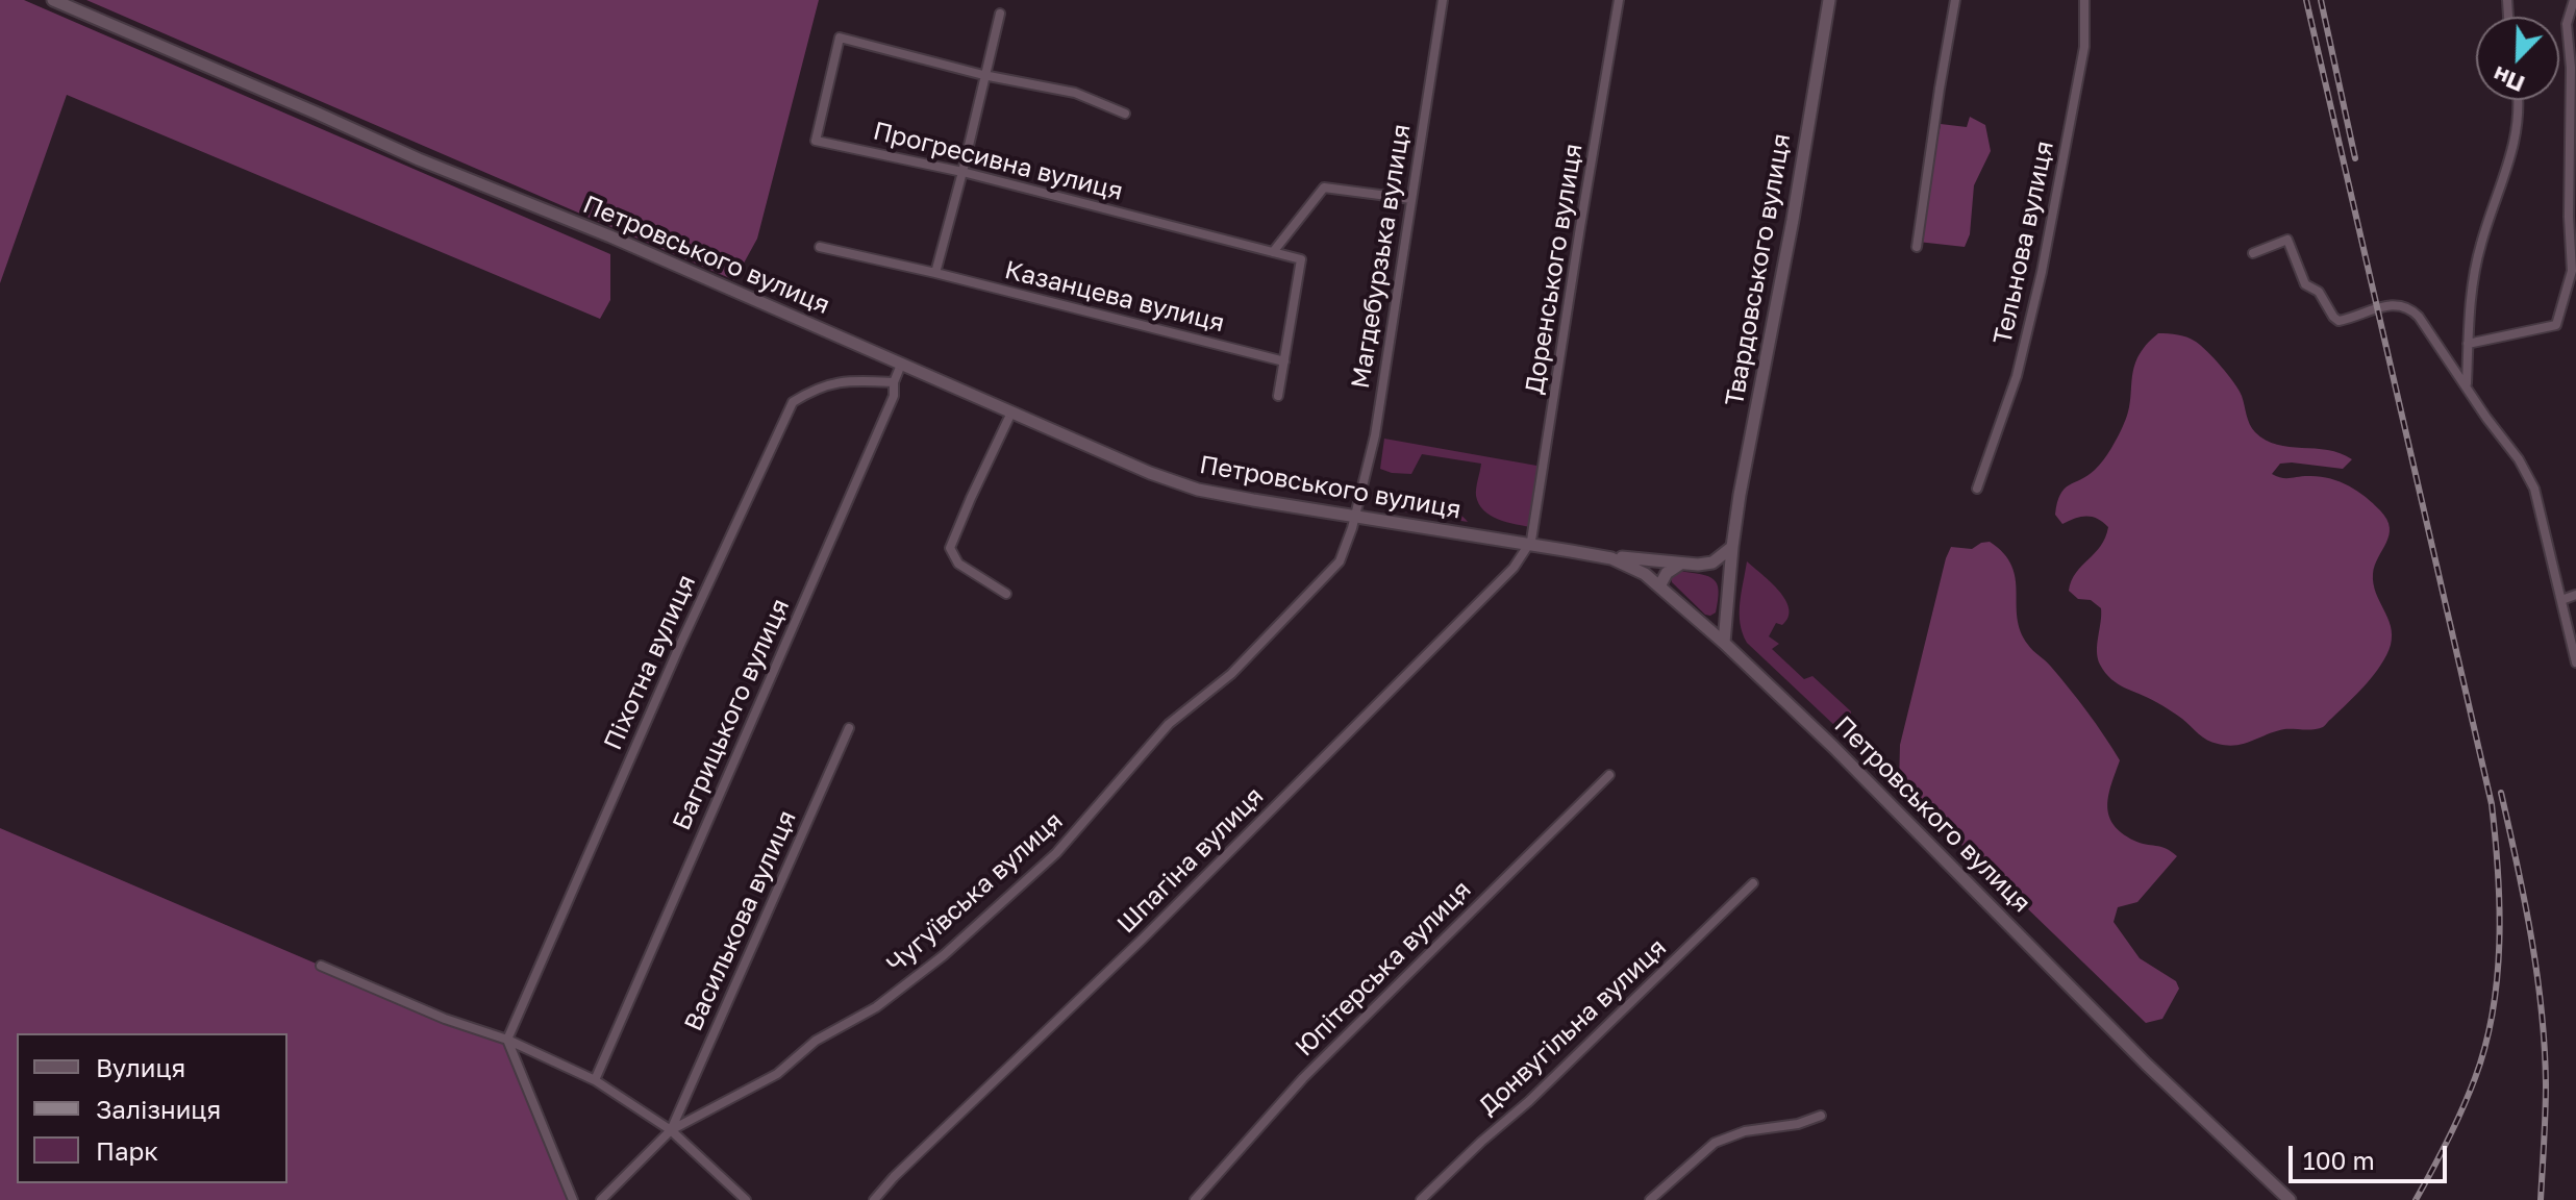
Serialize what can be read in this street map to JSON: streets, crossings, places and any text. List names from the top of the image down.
{
  "streets": {
    "main road": ["Петровського вулиця", "Твардовського вулиця"],
    "street": [
      "Прогресивна вулиця",
      "Тельнова вулиця",
      "Магдебурзька вулиця",
      "Доренського вулиця",
      "Казанцева вулиця",
      "Піхотна вулиця",
      "Багрицького вулиця",
      "Шпагіна вулиця",
      "Чугуївська вулиця",
      "Василькова вулиця",
      "Юпітерська вулиця",
      "Донвугільна вулиця"
    ]
  },
  "crossings": [
    ["Прогресивна вулиця", "Казанцева вулиця"],
    ["Петровського вулиця", "Магдебурзька вулиця"],
    ["Петровського вулиця", "Доренського вулиця"],
    ["Петровського вулиця", "Твардовського вулиця"],
    ["Петровського вулиця", "Багрицького вулиця"],
    ["Петровського вулиця", "Шпагіна вулиця"],
    ["Петровського вулиця", "Чугуївська вулиця"],
    ["Магдебурзька вулиця", "Чугуївська вулиця"],
    ["Доренського вулиця", "Шпагіна вулиця"],
    ["Піхотна вулиця", "Багрицького вулиця"],
    ["Чугуївська вулиця", "Василькова вулиця"]
  ],
  "legend": ["Вулиця", "Залізниця", "Парк"],
  "scale_bar": "100 m",
  "north": "bottom left"
}
